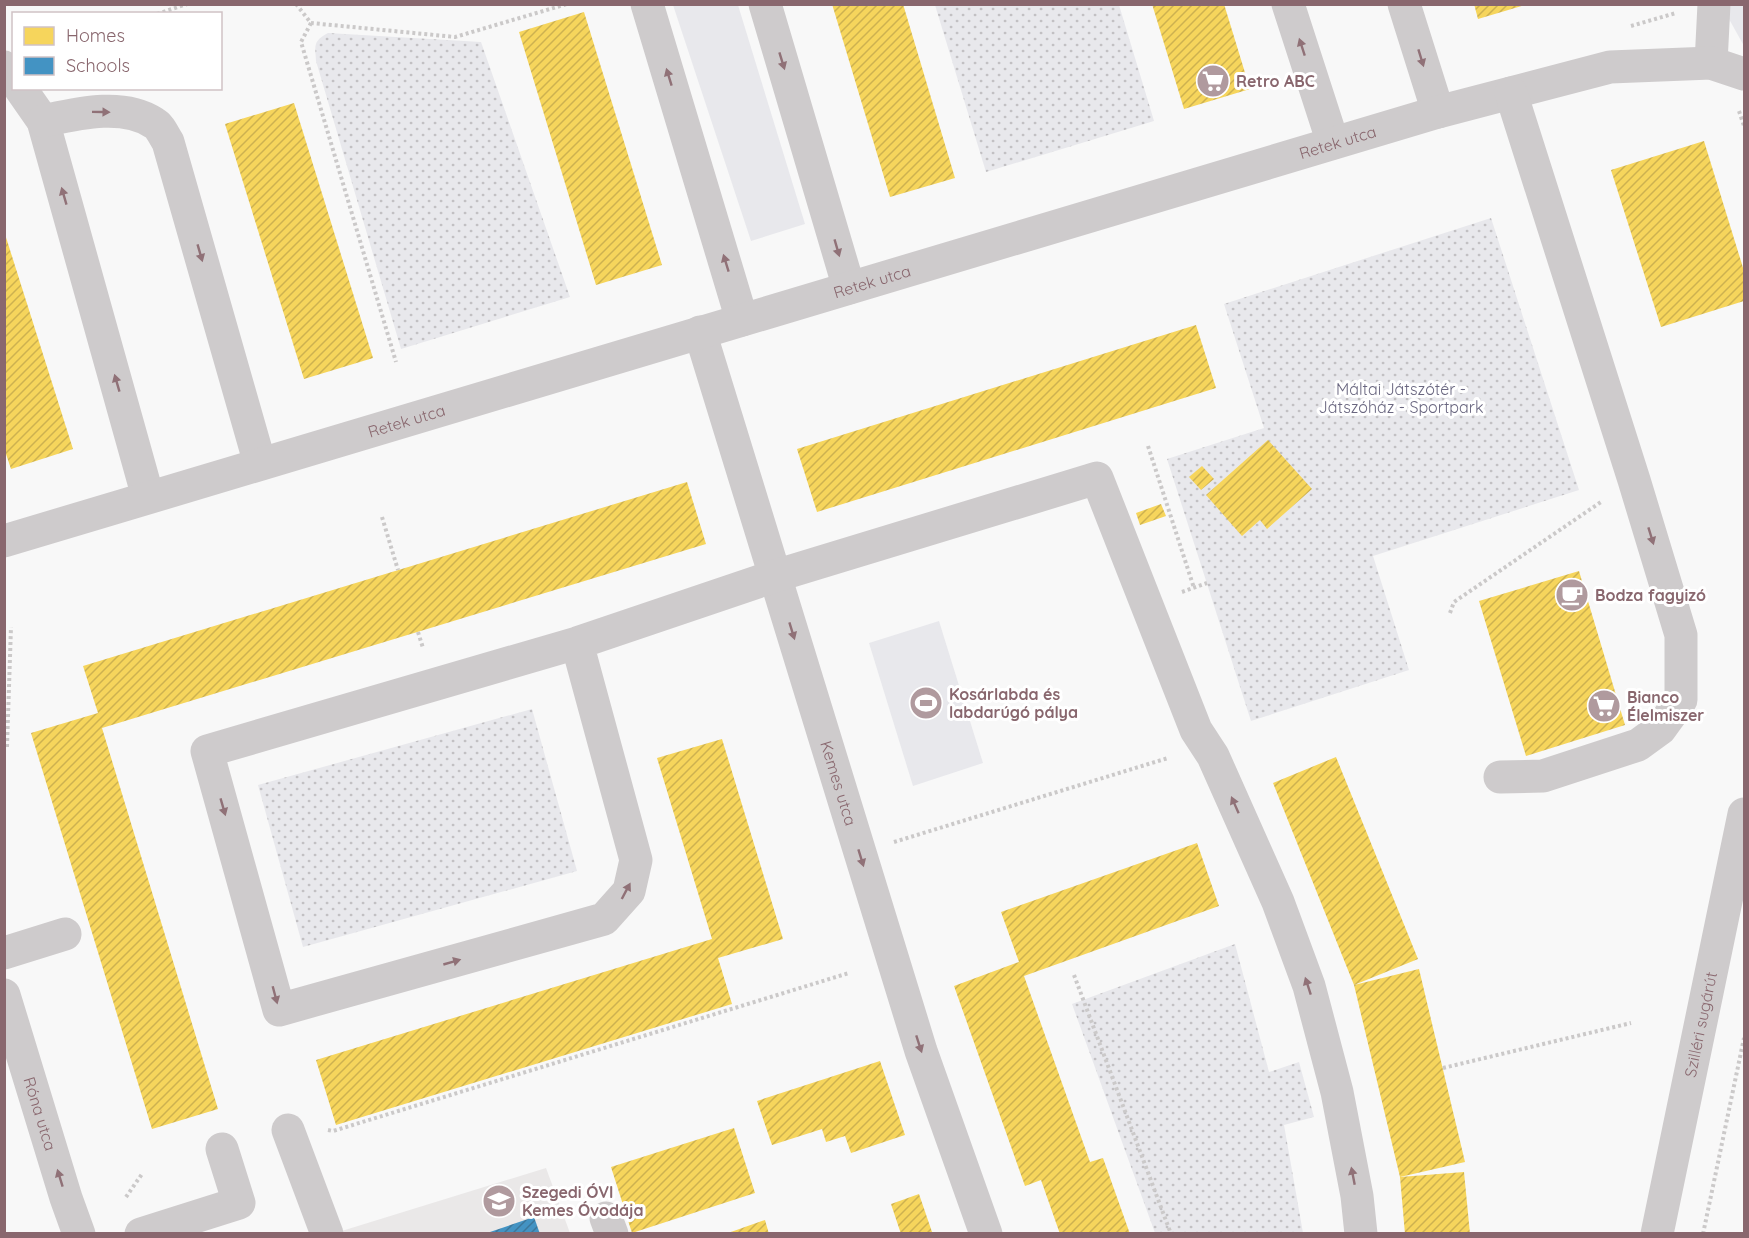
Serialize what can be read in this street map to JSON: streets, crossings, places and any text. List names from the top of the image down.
{
  "streets": {
    "street": [
      "Retek utca",
      "Kemes utca",
      "Szilléri sugárút",
      "Róna utca"
    ]
  },
  "crossings": [
    ["Retek utca", "Kemes utca"]
  ],
  "one_way": ["Kemes utca", "Róna utca"],
  "parks": ["Máltai Játszótér - Játszóház - Sportpark"],
  "places": {
    "supermarket": ["Retro ABC", "Bianco Élelmiszer"],
    "cafe": ["Bodza fagyizó"],
    "sports": ["Kosárlabda és labdarúgó pálya"],
    "school or university": ["Szegedi ÓVI Kemes Óvodája"]
  },
  "legend": ["Homes", "Schools"]
}
